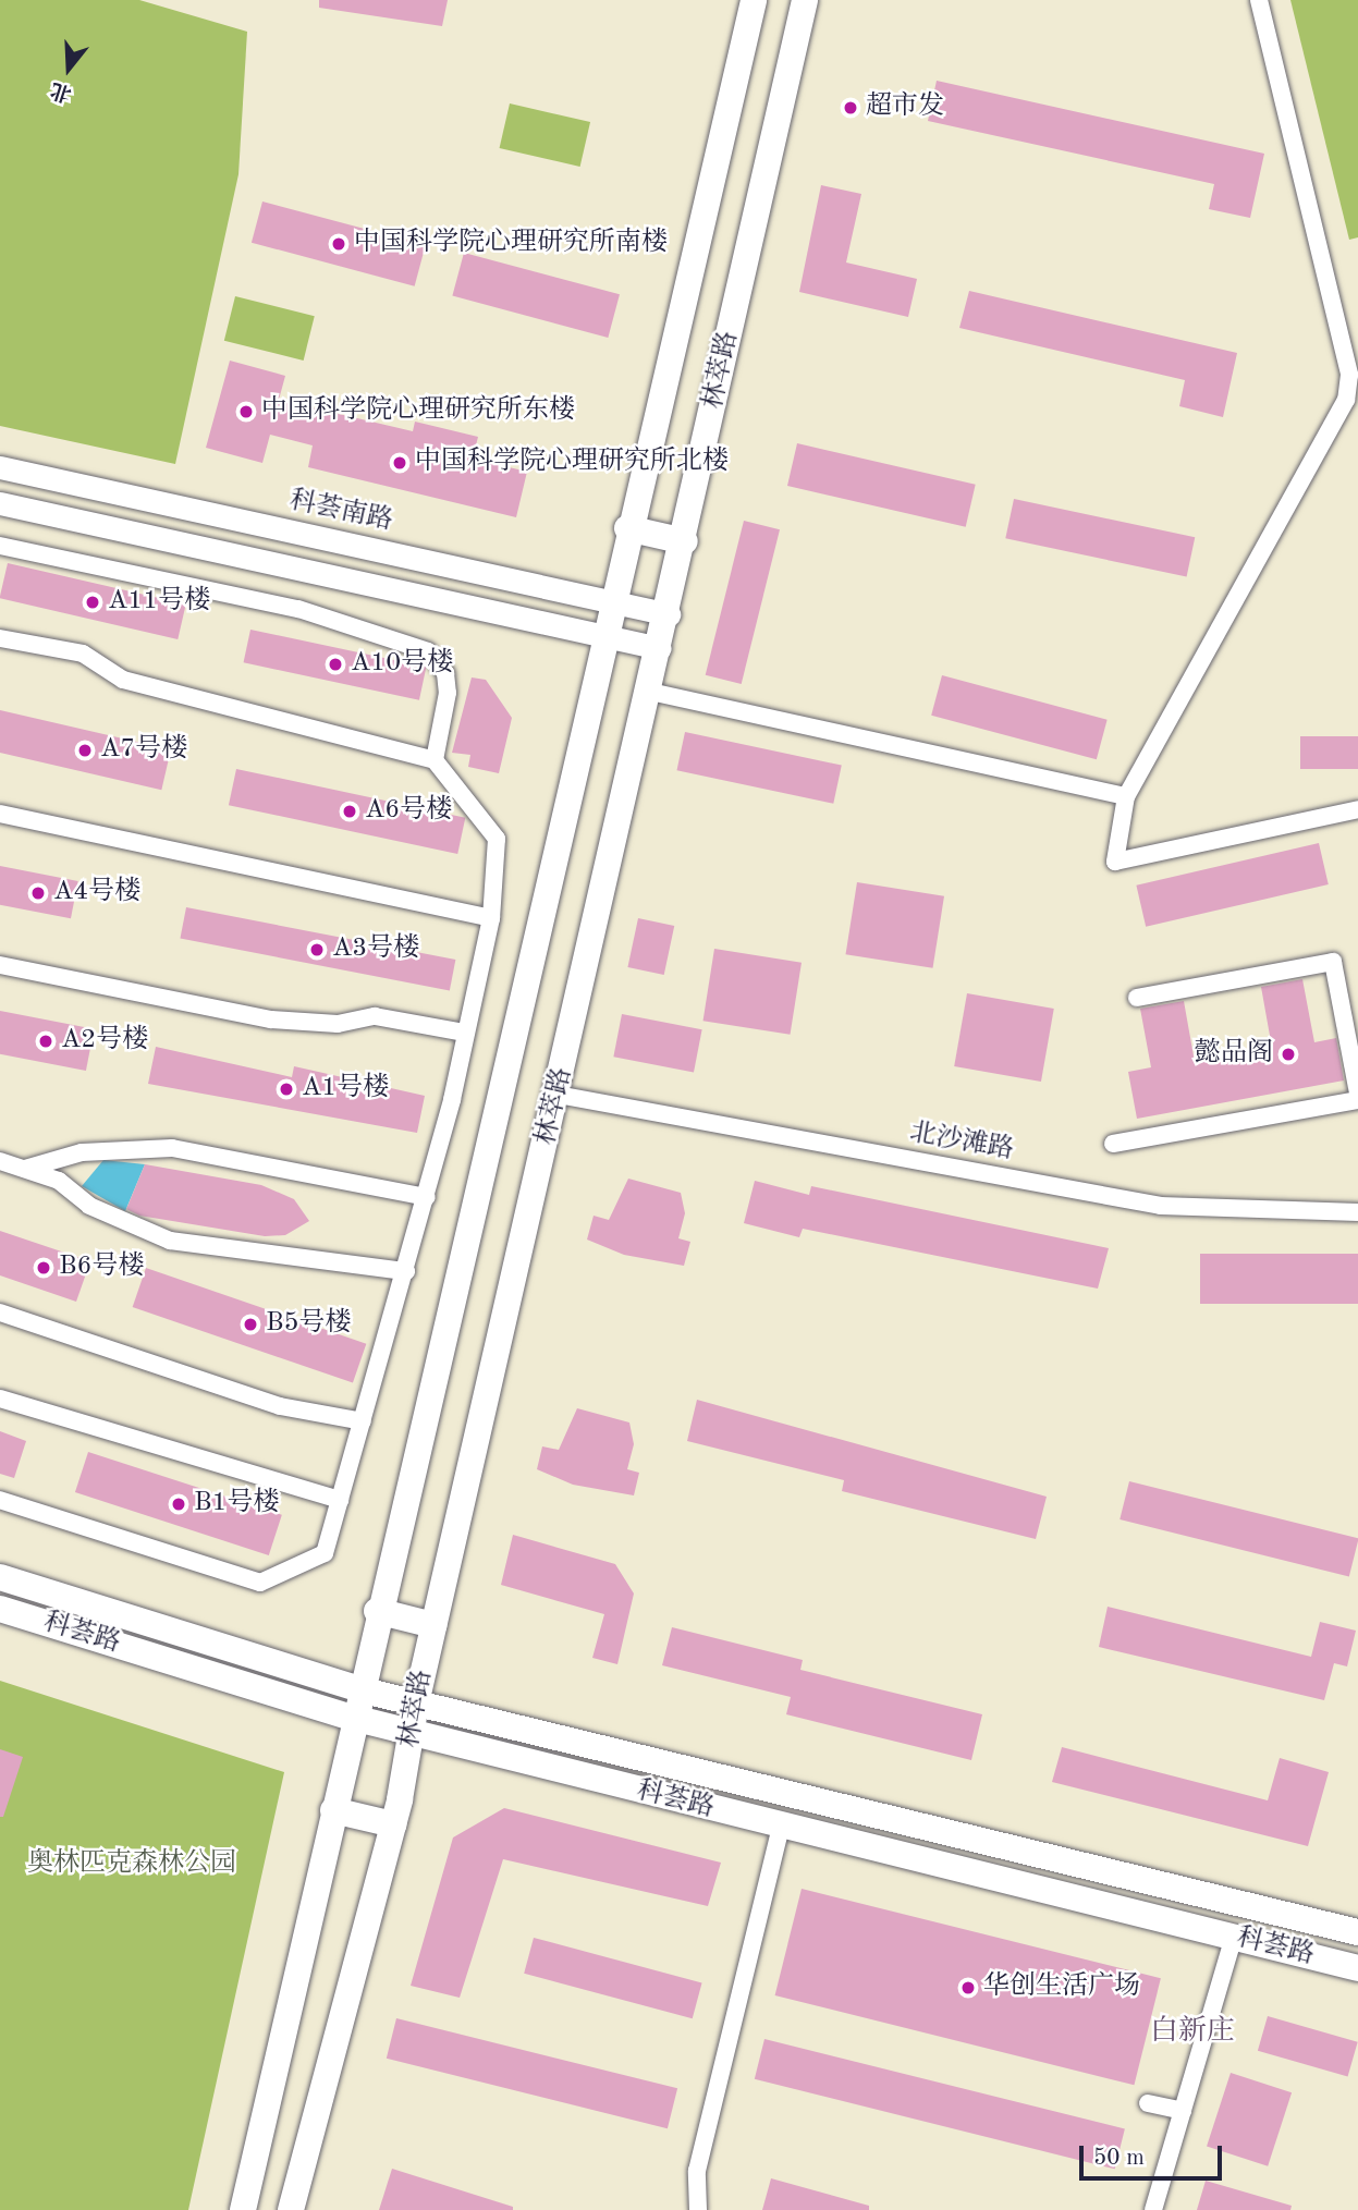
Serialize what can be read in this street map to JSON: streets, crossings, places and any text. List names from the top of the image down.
{
  "streets": {
    "main road": ["林萃路", "科荟路"],
    "street": ["科荟南路", "北沙滩路"]
  },
  "crossings": [
    ["林萃路", "科荟南路"],
    ["林萃路", "北沙滩路"],
    ["林萃路", "科荟路"]
  ],
  "districts": ["白新庄"],
  "parks": ["奥林匹克森林公园"],
  "places": [
    "超市发",
    "中国科学院心理研究所南楼",
    "中国科学院心理研究所东楼",
    "中国科学院心理研究所北楼",
    "A11号楼",
    "A10号楼",
    "A7号楼",
    "A6号楼",
    "A4号楼",
    "A3号楼",
    "A2号楼",
    "懿品阁",
    "A1号楼",
    "B6号楼",
    "B5号楼",
    "B1号楼",
    "华创生活广场"
  ],
  "scale_bar": "50 m",
  "north": "bottom"
}
